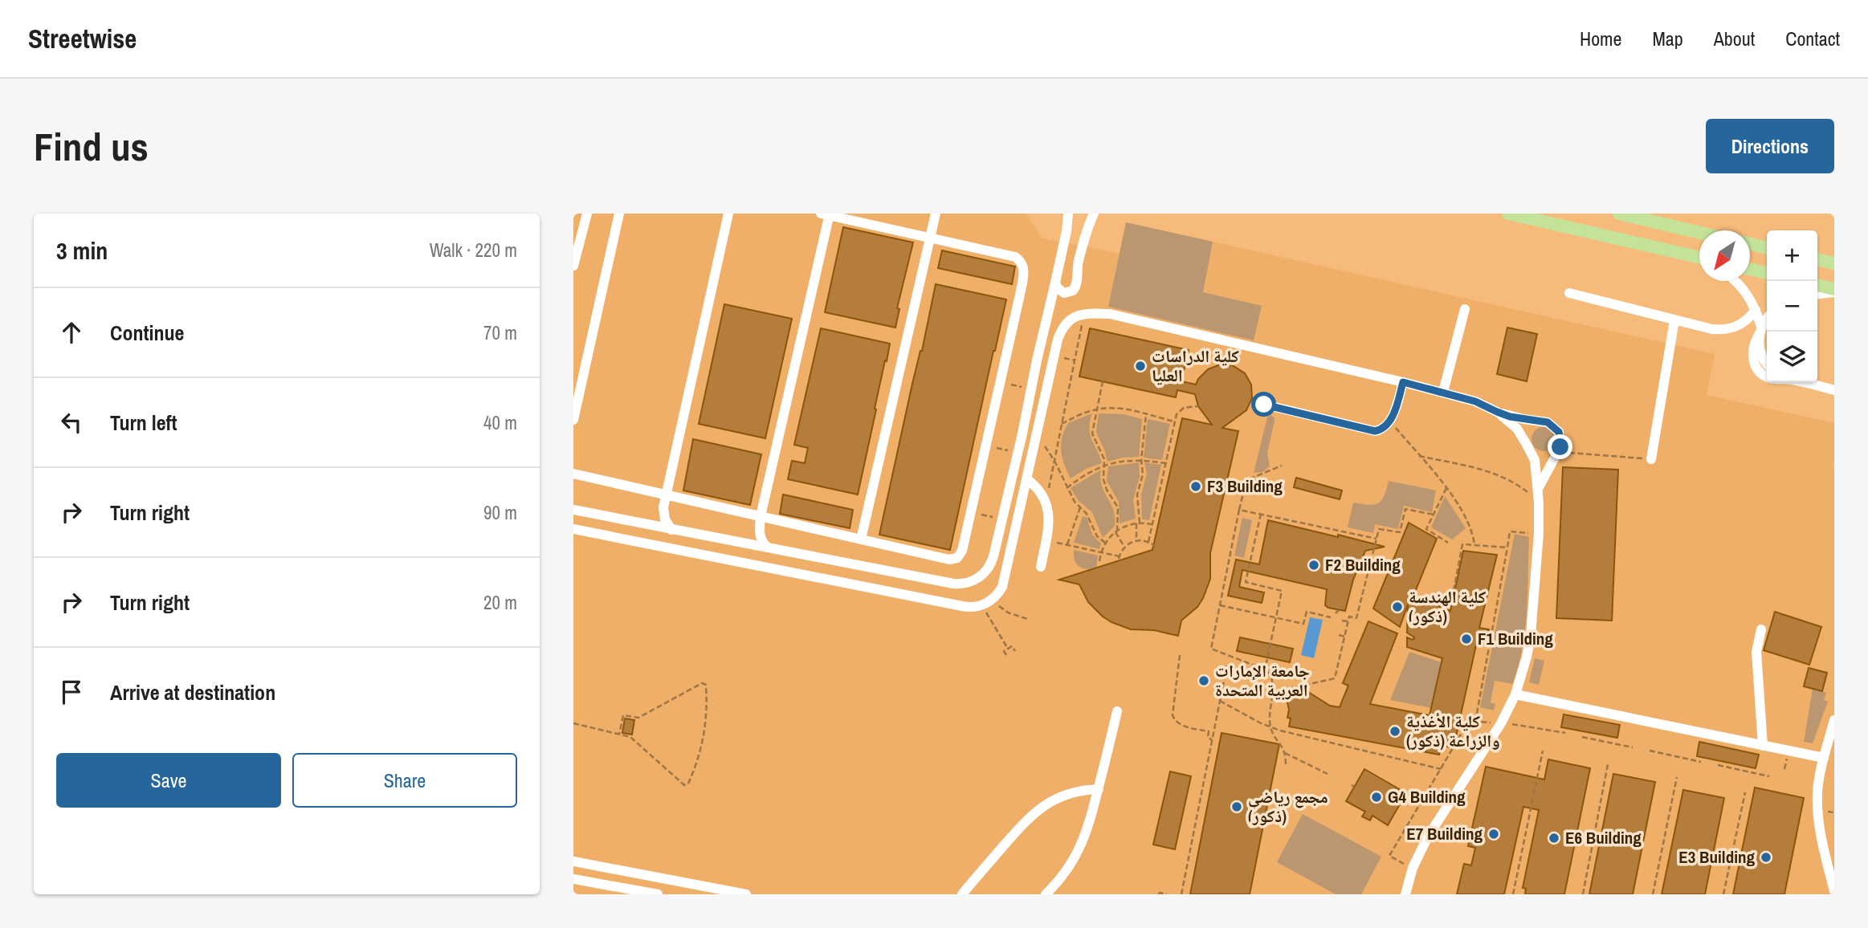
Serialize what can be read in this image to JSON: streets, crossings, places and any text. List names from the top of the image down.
{
  "places": [
    "كلية الدراسات العليا",
    "F3 Building",
    "F2 Building",
    "كلية الهندسة (ذكور)",
    "F1 Building",
    "جامعة الإمارات العربية المتحدة",
    "كلية الأغذية والزراعة (ذكور)",
    "G4 Building",
    "مجمع رياضي (ذكور)",
    "E7 Building",
    "E6 Building",
    "E3 Building"
  ],
  "north": "bottom left",
  "page": {
    "header": "Streetwise",
    "nav": [
      "Home",
      "Map",
      "About",
      "Contact"
    ],
    "buttons": [
      "Directions",
      ["Save", "Share"]
    ],
    "title": "Find us",
    "heading": ["3 min", "Walk · 220 m"],
    "map_buttons": ["+", "−"],
    "list": [
      ["Continue", "70 m"],
      ["Turn left", "40 m"],
      ["Turn right", "90 m"],
      ["Turn right", "20 m"],
      "Arrive at destination"
    ]
  }
}
